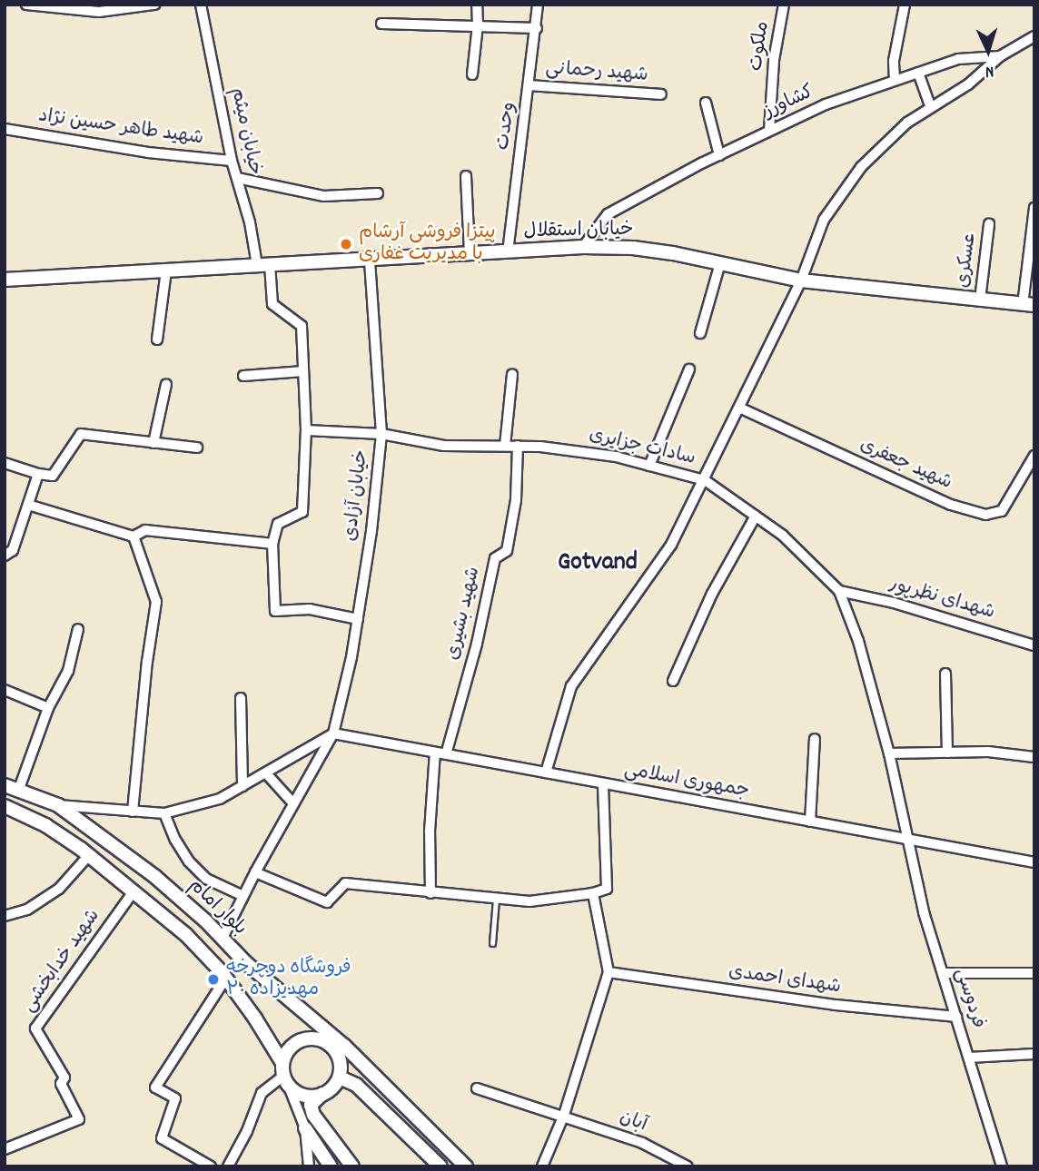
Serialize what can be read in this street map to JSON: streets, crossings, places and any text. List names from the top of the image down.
{
  "streets": {
    "street": [
      "ملکوت",
      "شهید رحمانی",
      "کشاورز",
      "وحدت",
      "شهید طاهر حسین نژاد",
      "خیابان میثم",
      "خیابان استقلال",
      "عسکری",
      "سادات جزایری",
      "شهید جعفری",
      "خیابان آزادی",
      "شهدای نظرپور",
      "شهید بشیری",
      "جمهوری اسلامی",
      "بلوار امام",
      "شهید خدابخشی",
      "شهدای احمدی",
      "فردوسی",
      "آبان"
    ]
  },
  "crossings": [
    ["ملکوت", "کشاورز"],
    ["شهید رحمانی", "وحدت"],
    ["کشاورز", "خیابان استقلال"],
    ["وحدت", "خیابان استقلال"],
    ["شهید طاهر حسین نژاد", "خیابان میثم"],
    ["خیابان میثم", "خیابان استقلال"],
    ["خیابان استقلال", "عسکری"],
    ["خیابان استقلال", "خیابان آزادی"],
    ["سادات جزایری", "خیابان آزادی"],
    ["سادات جزایری", "شهدای نظرپور"],
    ["سادات جزایری", "شهید بشیری"],
    ["سادات جزایری", "جمهوری اسلامی"],
    ["سادات جزایری", "فردوسی"],
    ["خیابان آزادی", "جمهوری اسلامی"],
    ["شهید بشیری", "جمهوری اسلامی"],
    ["جمهوری اسلامی", "فردوسی"],
    ["شهدای احمدی", "فردوسی"]
  ],
  "districts": ["Gotvand"],
  "places": ["پیتزا فروشی آرشام با مدیریت غفاری", "فروشگاه دوچرخه ۲۰ مهدیزاده"],
  "north": "bottom"
}
